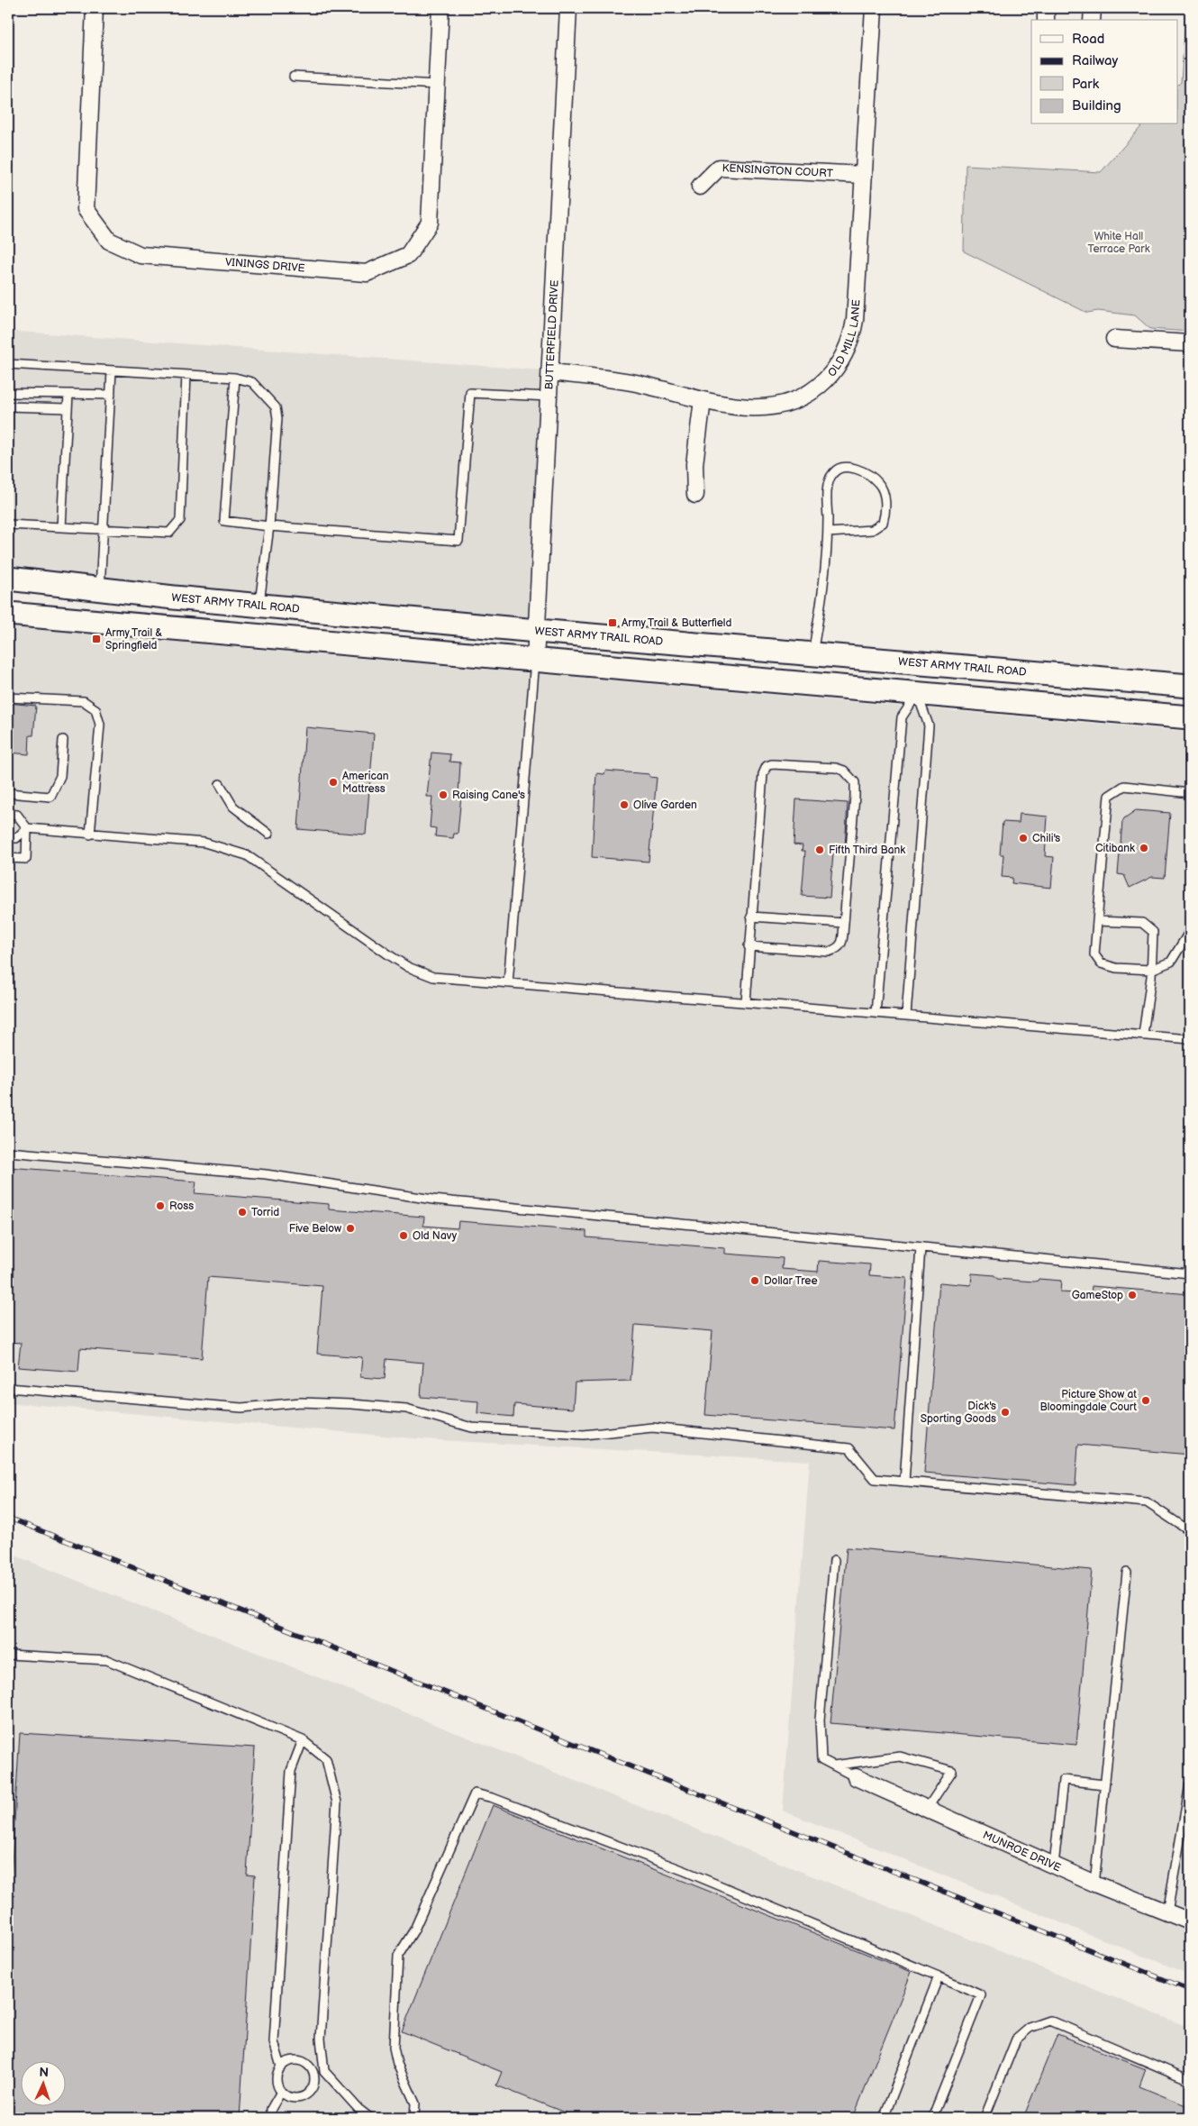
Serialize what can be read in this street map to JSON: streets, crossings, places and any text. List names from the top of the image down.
{
  "streets": {
    "main road": ["WEST ARMY TRAIL ROAD"],
    "street": [
      "KENSINGTON COURT",
      "VININGS DRIVE",
      "BUTTERFIELD DRIVE",
      "OLD MILL LANE",
      "MUNROE DRIVE"
    ]
  },
  "crossings": [
    ["KENSINGTON COURT", "OLD MILL LANE"],
    ["BUTTERFIELD DRIVE", "OLD MILL LANE"],
    ["BUTTERFIELD DRIVE", "WEST ARMY TRAIL ROAD"]
  ],
  "parks": ["White Hall Terrace Park"],
  "places": {
    "transit": ["Army Trail & Butterfield", "Army Trail & Springfield"],
    "other": [
      "American Mattress",
      "Raising Cane's",
      "Olive Garden",
      "Chili's",
      "Citibank",
      "Fifth Third Bank",
      "Ross",
      "Torrid",
      "Five Below",
      "Old Navy",
      "Dollar Tree",
      "GameStop",
      "Picture Show at Bloomingdale Court",
      "Dick's Sporting Goods"
    ]
  },
  "legend": [
    "Road",
    "Railway",
    "Park",
    "Building"
  ],
  "north": "top"
}
